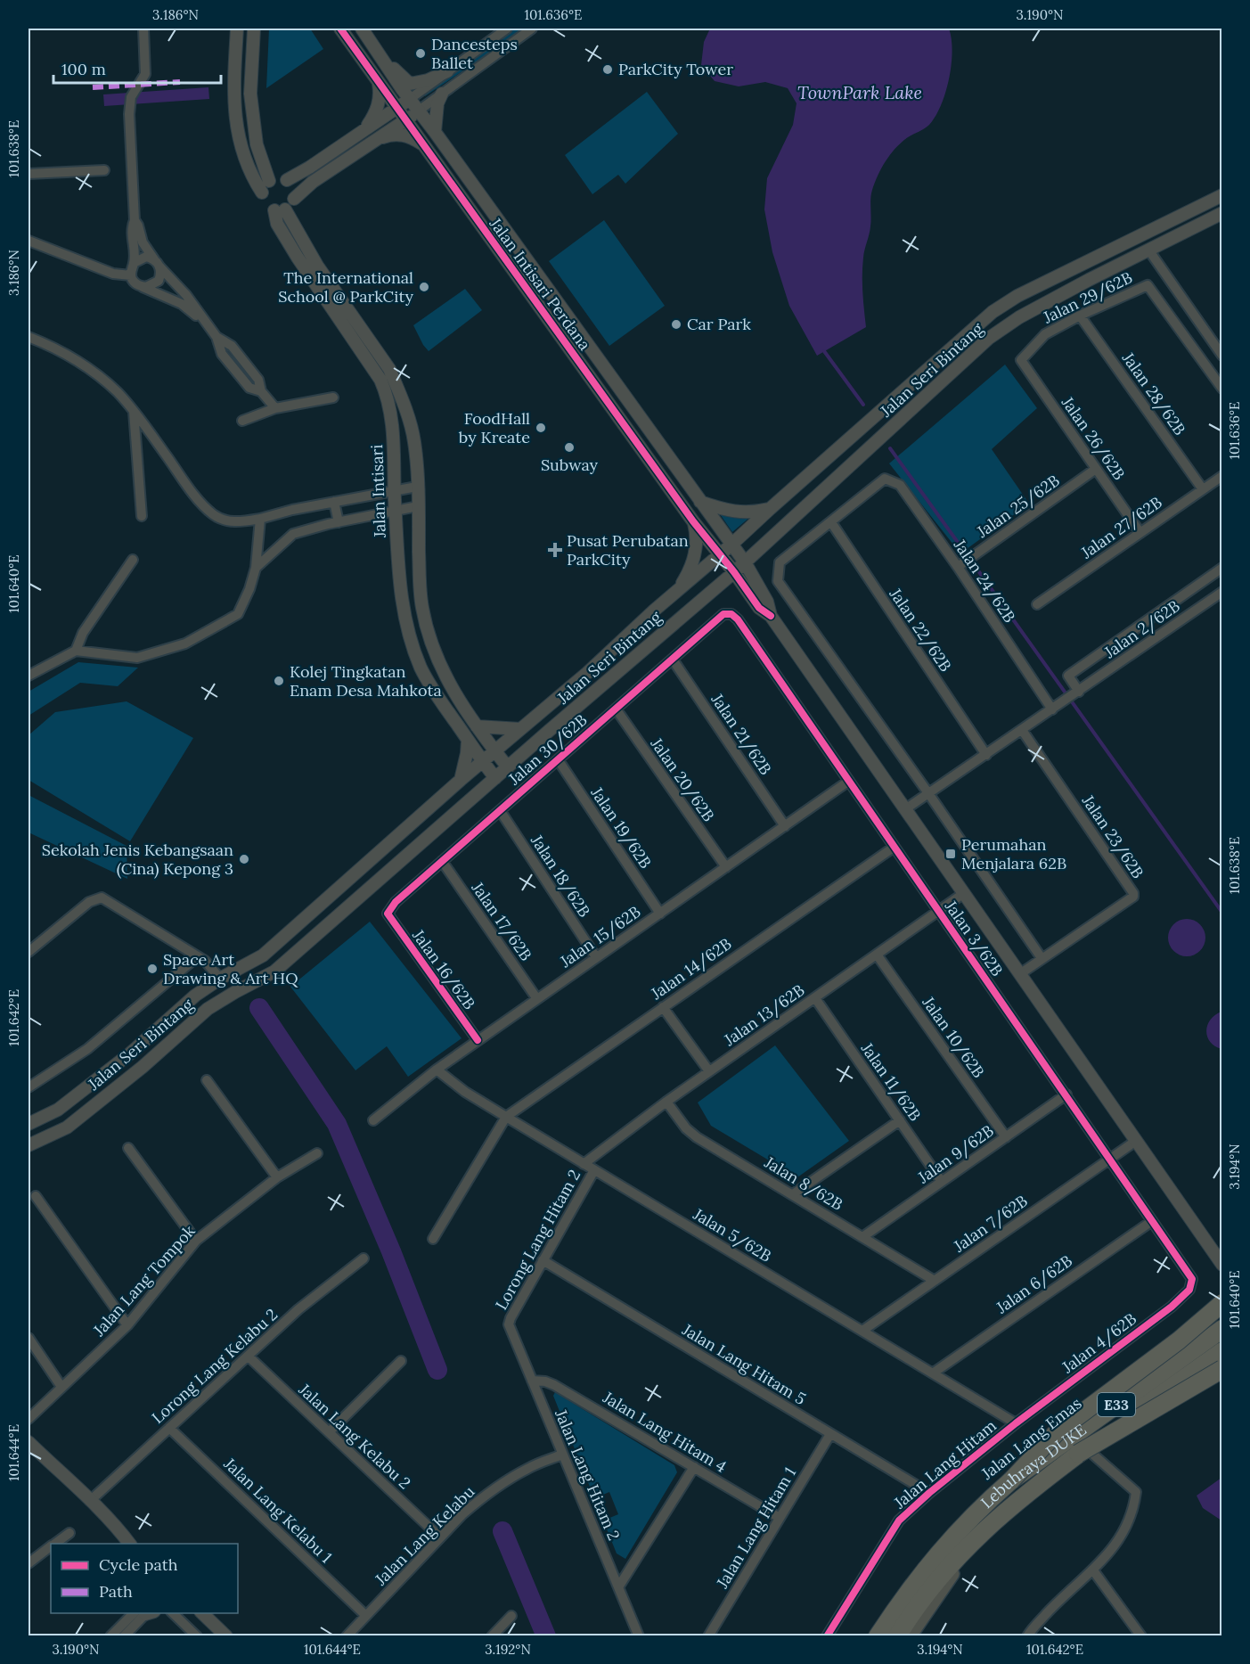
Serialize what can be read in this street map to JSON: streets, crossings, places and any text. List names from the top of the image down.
{
  "streets": {
    "highway": ["E33", "Lebuhraya DUKE"],
    "main road": ["Jalan Lang Emas"],
    "street": [
      "Jalan Intisari Perdana",
      "Jalan 29/62B",
      "Jalan Seri Bintang",
      "Jalan 28/62B",
      "Jalan 26/62B",
      "Jalan Intisari",
      "Jalan 25/62B",
      "Jalan 27/62B",
      "Jalan 24/62B",
      "Jalan 2/62B",
      "Jalan 22/62B",
      "Jalan 21/62B",
      "Jalan 30/62B",
      "Jalan 20/62B",
      "Jalan 19/62B",
      "Jalan 23/62B",
      "Jalan 18/62B",
      "Jalan 17/62B",
      "Jalan 15/62B",
      "Jalan 3/62B",
      "Jalan 14/62B",
      "Jalan 16/62B",
      "Jalan 13/62B",
      "Jalan 10/62B",
      "Jalan 11/62B",
      "Jalan 9/62B",
      "Jalan 8/62B",
      "Jalan 7/62B",
      "Jalan 5/62B",
      "Lorong Lang Hitam 2",
      "Jalan Lang Tompok",
      "Jalan 6/62B",
      "Jalan 4/62B",
      "Jalan Lang Hitam 5",
      "Lorong Lang Kelabu 2",
      "Jalan Lang Hitam 4",
      "Jalan Lang Kelabu 2",
      "Jalan Lang Hitam",
      "Jalan Lang Hitam 2",
      "Jalan Lang Kelabu 1",
      "Jalan Lang Hitam 1",
      "Jalan Lang Kelabu"
    ]
  },
  "crossings": [
    ["Jalan Intisari Perdana", "Jalan Seri Bintang"],
    ["Jalan Intisari Perdana", "Jalan 3/62B"],
    ["Jalan 29/62B", "Jalan 28/62B"],
    ["Jalan 29/62B", "Jalan 26/62B"],
    ["Jalan Seri Bintang", "Jalan Intisari"],
    ["Jalan Seri Bintang", "Jalan 3/62B"],
    ["Jalan 28/62B", "Jalan 27/62B"],
    ["Jalan 26/62B", "Jalan 25/62B"],
    ["Jalan 26/62B", "Jalan 27/62B"],
    ["Jalan 25/62B", "Jalan 24/62B"],
    ["Jalan 24/62B", "Jalan 2/62B"],
    ["Jalan 24/62B", "Jalan 22/62B"],
    ["Jalan 2/62B", "Jalan 22/62B"],
    ["Jalan 2/62B", "Jalan 23/62B"],
    ["Jalan 2/62B", "Jalan 3/62B"],
    ["Jalan 21/62B", "Jalan 30/62B"],
    ["Jalan 21/62B", "Jalan 15/62B"],
    ["Jalan 30/62B", "Jalan 20/62B"],
    ["Jalan 30/62B", "Jalan 19/62B"],
    ["Jalan 30/62B", "Jalan 18/62B"],
    ["Jalan 30/62B", "Jalan 17/62B"],
    ["Jalan 30/62B", "Jalan 3/62B"],
    ["Jalan 30/62B", "Jalan 16/62B"],
    ["Jalan 20/62B", "Jalan 15/62B"],
    ["Jalan 19/62B", "Jalan 15/62B"],
    ["Jalan 23/62B", "Jalan 3/62B"],
    ["Jalan 18/62B", "Jalan 15/62B"],
    ["Jalan 17/62B", "Jalan 15/62B"],
    ["Jalan 15/62B", "Jalan 3/62B"],
    ["Jalan 15/62B", "Jalan 16/62B"],
    ["Jalan 15/62B", "Jalan 5/62B"],
    ["Jalan 3/62B", "Jalan 14/62B"],
    ["Jalan 3/62B", "Jalan 13/62B"],
    ["Jalan 3/62B", "Jalan 9/62B"],
    ["Jalan 3/62B", "Jalan 7/62B"],
    ["Jalan 3/62B", "Jalan 6/62B"],
    ["Jalan 3/62B", "Jalan 4/62B"],
    ["Jalan 14/62B", "Jalan 5/62B"],
    ["Jalan 13/62B", "Jalan 10/62B"],
    ["Jalan 13/62B", "Jalan 11/62B"],
    ["Jalan 13/62B", "Jalan 8/62B"],
    ["Jalan 13/62B", "Jalan 5/62B"],
    ["Jalan 10/62B", "Jalan 9/62B"],
    ["Jalan 11/62B", "Jalan 9/62B"],
    ["Jalan 9/62B", "Jalan 8/62B"],
    ["Jalan 8/62B", "Jalan 7/62B"],
    ["Jalan 7/62B", "Jalan 5/62B"],
    ["Jalan 5/62B", "Lorong Lang Hitam 2"],
    ["Jalan 5/62B", "Jalan 6/62B"],
    ["Jalan 5/62B", "Jalan 4/62B"],
    ["Jalan 5/62B", "Jalan Lang Hitam"],
    ["Lorong Lang Hitam 2", "Jalan Lang Hitam 5"],
    ["Lorong Lang Hitam 2", "Jalan Lang Hitam 2"],
    ["Jalan 4/62B", "Jalan Lang Hitam"],
    ["Jalan Lang Hitam 5", "Jalan Lang Hitam"],
    ["Jalan Lang Hitam 5", "Jalan Lang Hitam 1"],
    ["Lorong Lang Kelabu 2", "Jalan Lang Kelabu 2"],
    ["Lorong Lang Kelabu 2", "Jalan Lang Kelabu 1"],
    ["Jalan Lang Hitam 4", "Jalan Lang Hitam 2"],
    ["Jalan Lang Hitam 4", "Jalan Lang Hitam 1"],
    ["Jalan Lang Kelabu 2", "Jalan Lang Kelabu"],
    ["Jalan Lang Hitam 2", "Jalan Lang Kelabu"],
    ["Jalan Lang Kelabu 1", "Jalan Lang Kelabu"]
  ],
  "water": ["TownPark Lake"],
  "places": {
    "other": [
      "Dancesteps Ballet",
      "ParkCity Tower",
      "The International School @ ParkCity",
      "Car Park",
      "FoodHall by Kreate",
      "Subway",
      "Kolej Tingkatan Enam Desa Mahkota",
      "Sekolah Jenis Kebangsaan (Cina) Kepong 3",
      "Space Art Drawing & Art HQ"
    ],
    "health": ["Pusat Perubatan ParkCity"],
    "transit": ["Perumahan Menjalara 62B"]
  },
  "legend": ["Cycle path", "Path"],
  "scale_bar": "100 m",
  "coordinates": [
    "3.186°N",
    "101.636°E",
    "3.190°N",
    "101.638°E",
    "101.640°E",
    "101.642°E",
    "3.194°N",
    "101.644°E",
    "3.192°N"
  ]
}
